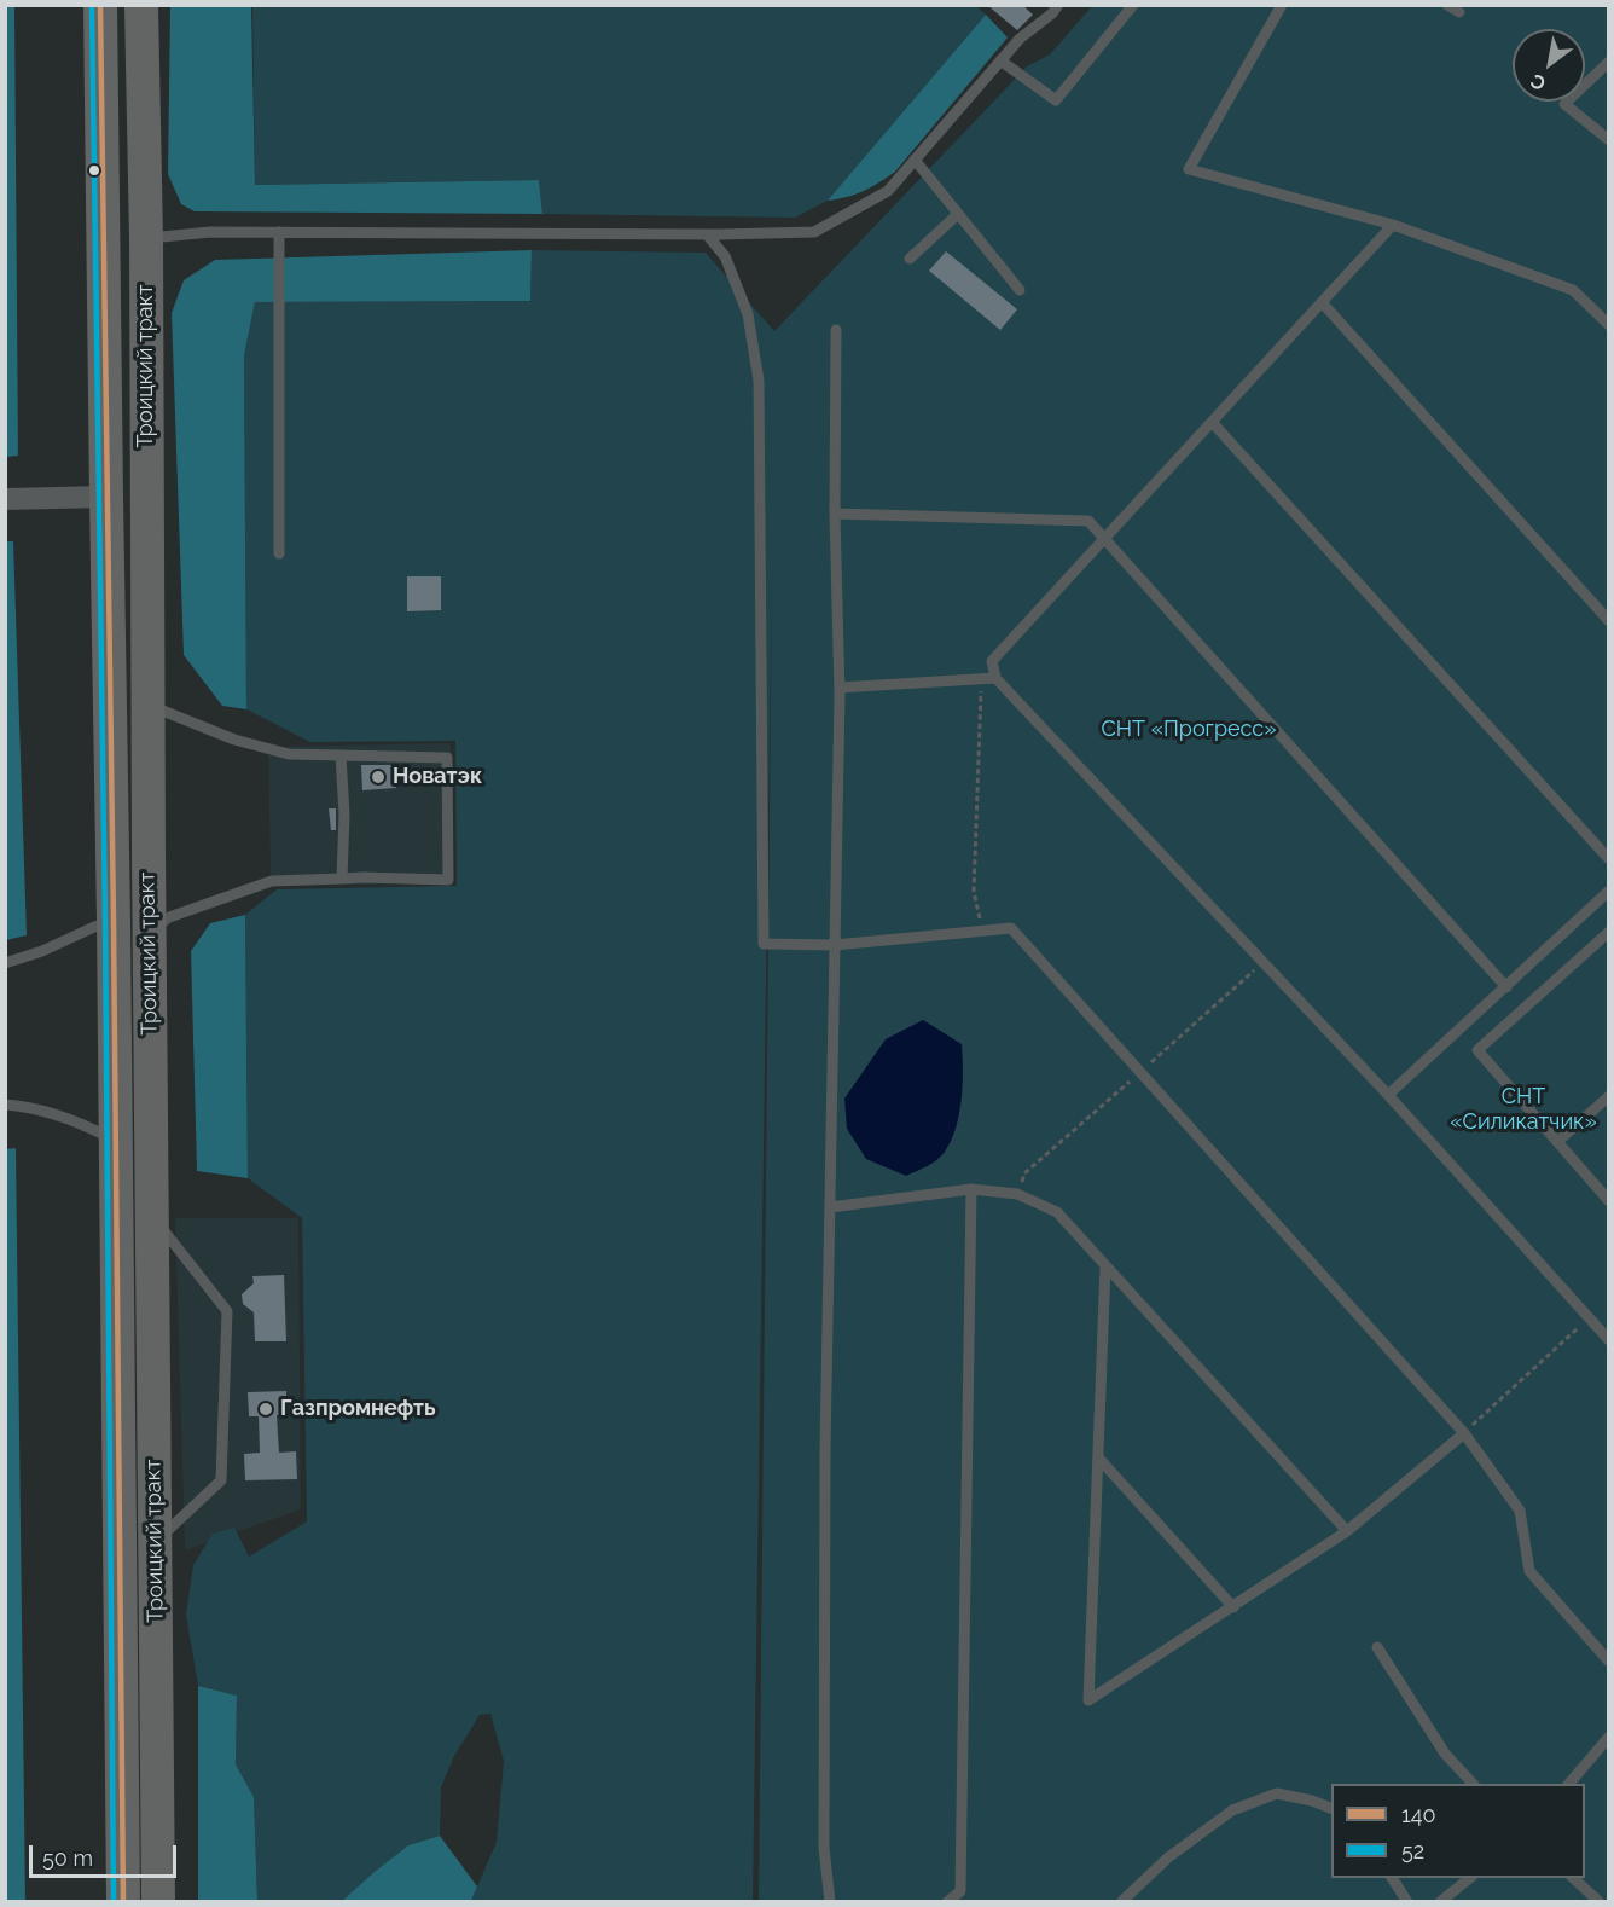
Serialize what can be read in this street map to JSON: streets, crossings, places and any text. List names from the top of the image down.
{
  "streets": {
    "main road": ["Троицкий тракт"]
  },
  "parks": ["СНТ «Прогресс»", "СНТ «Силикатчик»"],
  "places": ["Новатэк", "Газпромнефть"],
  "lines": ["transit line 140", "transit line 52"],
  "legend": ["140", "52"],
  "scale_bar": "50 m",
  "north": "bottom left"
}
